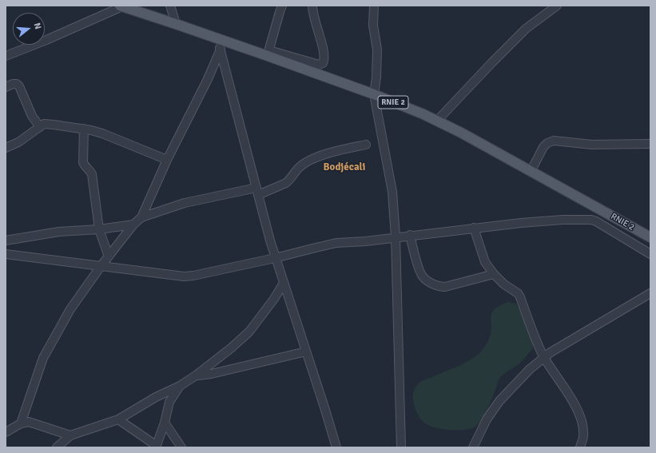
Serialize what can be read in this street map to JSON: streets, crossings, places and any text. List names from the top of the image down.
{
  "streets": {
    "main road": ["RNIE 2"]
  },
  "districts": ["Bodjécali"],
  "north": "right"
}
